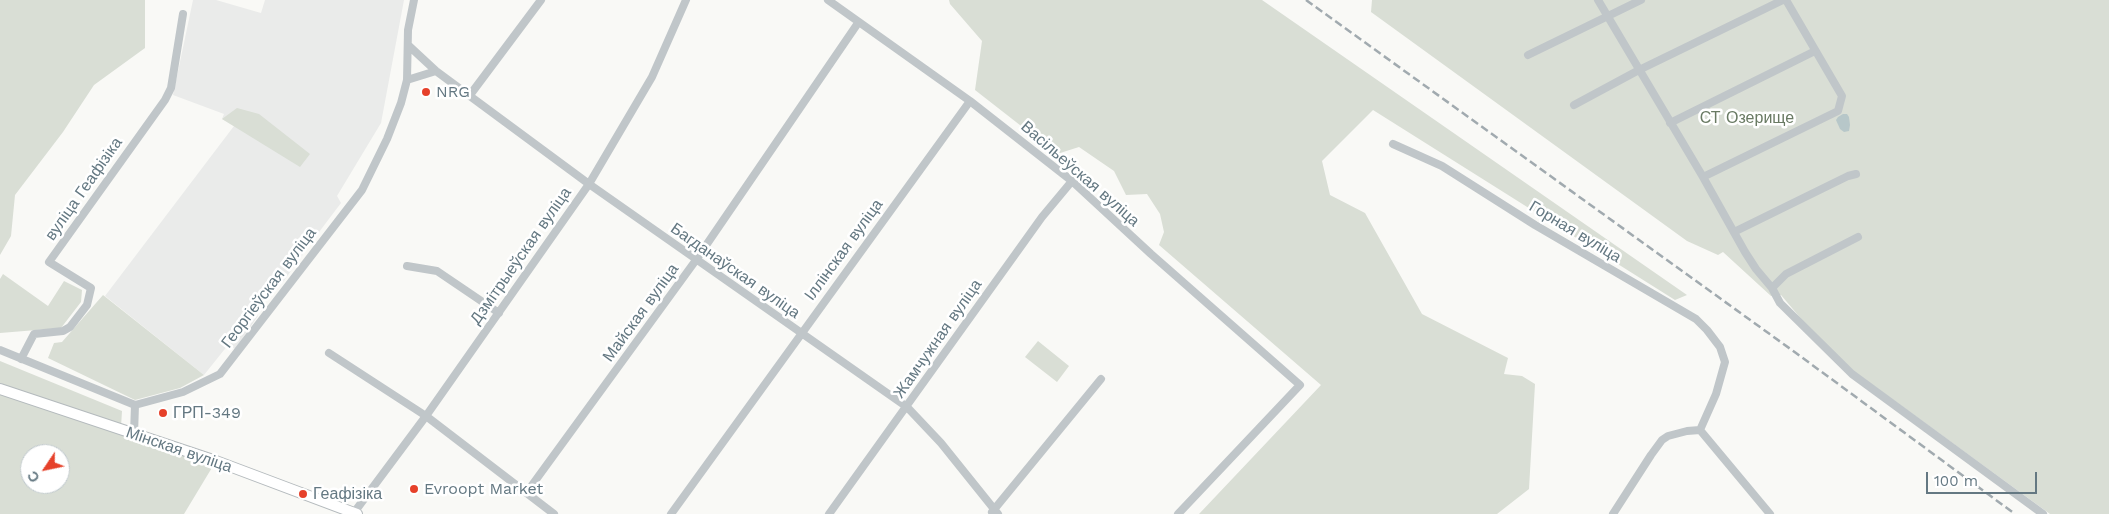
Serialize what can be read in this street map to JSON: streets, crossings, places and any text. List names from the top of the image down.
{
  "streets": {
    "main road": ["Мінская вуліца"],
    "street": [
      "Васільеўская вуліца",
      "вуліца Геафізіка",
      "Горная вуліца",
      "Іллінская вуліца",
      "Дзмітрыеўская вуліца",
      "Багданаўская вуліца",
      "Георгіеўская вуліца",
      "Майская вуліца",
      "Жамчужная вуліца"
    ]
  },
  "crossings": [
    ["Васільеўская вуліца", "Іллінская вуліца"],
    ["Васільеўская вуліца", "Майская вуліца"],
    ["Васільеўская вуліца", "Жамчужная вуліца"],
    ["Іллінская вуліца", "Багданаўская вуліца"],
    ["Дзмітрыеўская вуліца", "Багданаўская вуліца"],
    ["Дзмітрыеўская вуліца", "Мінская вуліца"],
    ["Багданаўская вуліца", "Георгіеўская вуліца"],
    ["Багданаўская вуліца", "Майская вуліца"],
    ["Багданаўская вуліца", "Жамчужная вуліца"]
  ],
  "parks": ["СТ Озерище"],
  "places": [
    "NRG",
    "ГРП-349",
    "Evroopt Market",
    "Геафізіка"
  ],
  "scale_bar": "100 m",
  "north": "bottom left"
}
